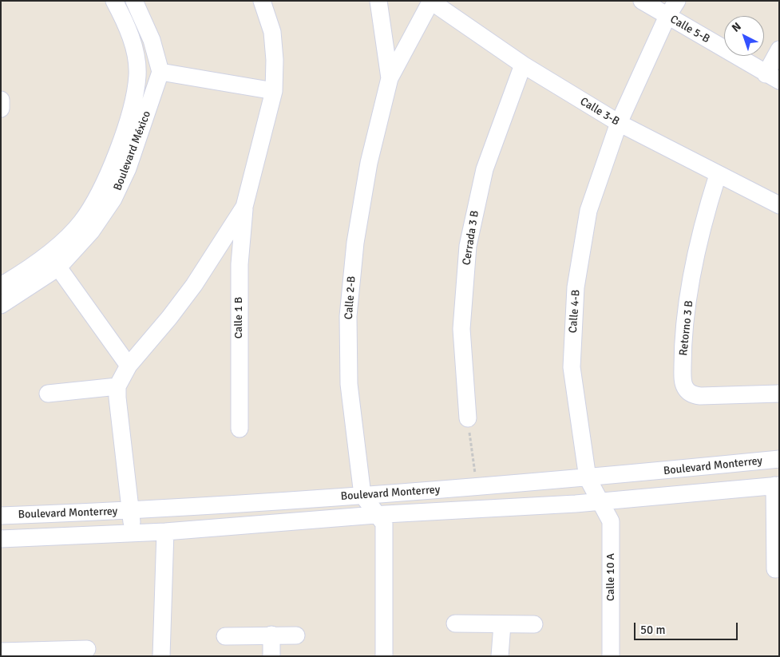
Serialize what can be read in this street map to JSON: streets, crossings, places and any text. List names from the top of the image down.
{
  "streets": {
    "street": [
      "Calle 5-B",
      "Calle 3-B",
      "Boulevard México",
      "Cerrada 3 B",
      "Calle 2-B",
      "Calle 4-B",
      "Calle 1 B",
      "Retorno 3 B",
      "Boulevard Monterrey",
      "Calle 10 A"
    ]
  },
  "crossings": [
    ["Calle 5-B", "Calle 4-B"],
    ["Calle 3-B", "Cerrada 3 B"],
    ["Calle 3-B", "Calle 2-B"],
    ["Calle 3-B", "Calle 4-B"],
    ["Calle 3-B", "Retorno 3 B"],
    ["Calle 2-B", "Boulevard Monterrey"],
    ["Calle 4-B", "Boulevard Monterrey"],
    ["Calle 4-B", "Calle 10 A"],
    ["Boulevard Monterrey", "Calle 10 A"]
  ],
  "scale_bar": "50 m",
  "north": "top left"
}
